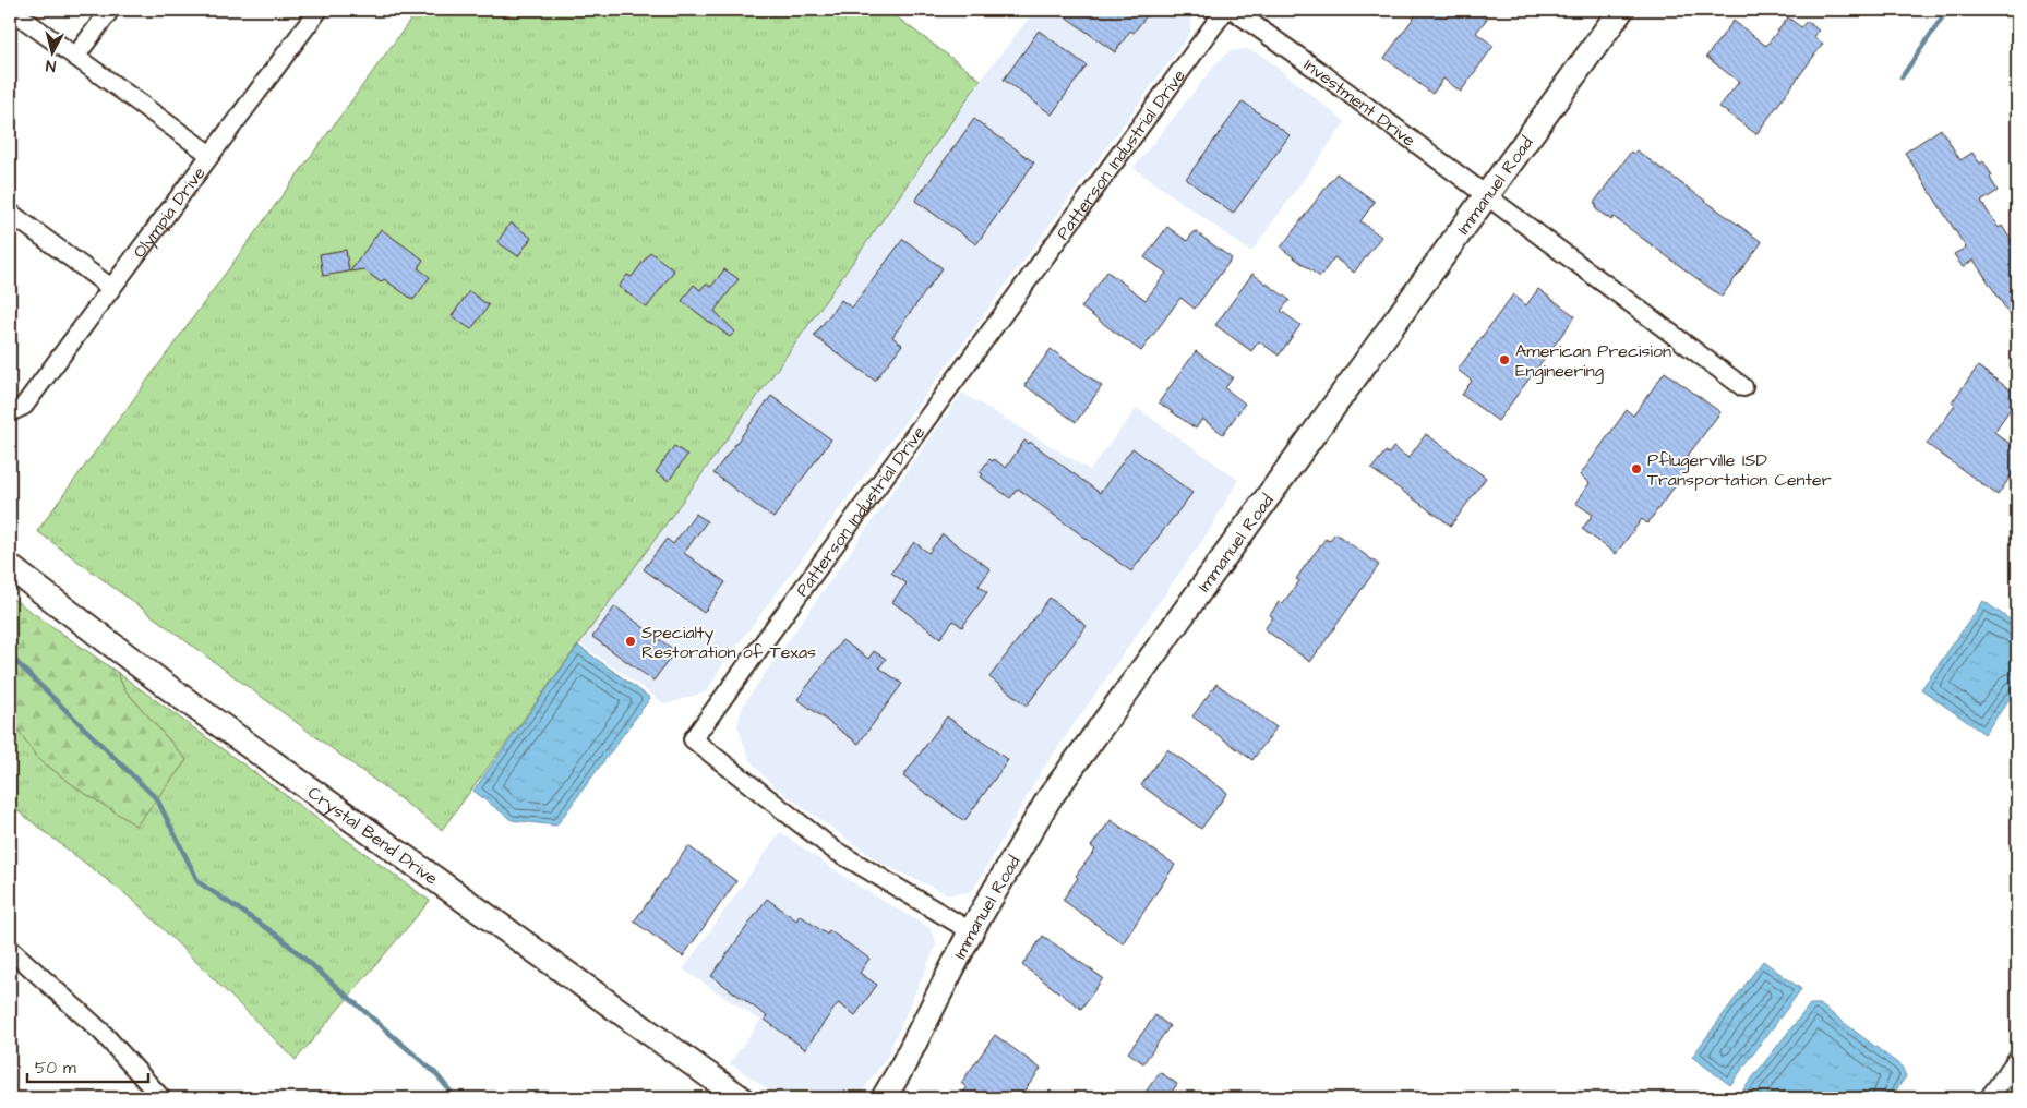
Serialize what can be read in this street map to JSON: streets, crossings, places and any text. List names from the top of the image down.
{
  "streets": {
    "street": [
      "Investment Drive",
      "Patterson Industrial Drive",
      "Immanuel Road",
      "Olympia Drive",
      "Crystal Bend Drive"
    ]
  },
  "crossings": [
    ["Investment Drive", "Immanuel Road"],
    ["Patterson Industrial Drive", "Immanuel Road"]
  ],
  "places": ["American Precision Engineering", "Pflugerville ISD Transportation Center", "Specialty Restoration of Texas"],
  "scale_bar": "50 m",
  "north": "bottom"
}
